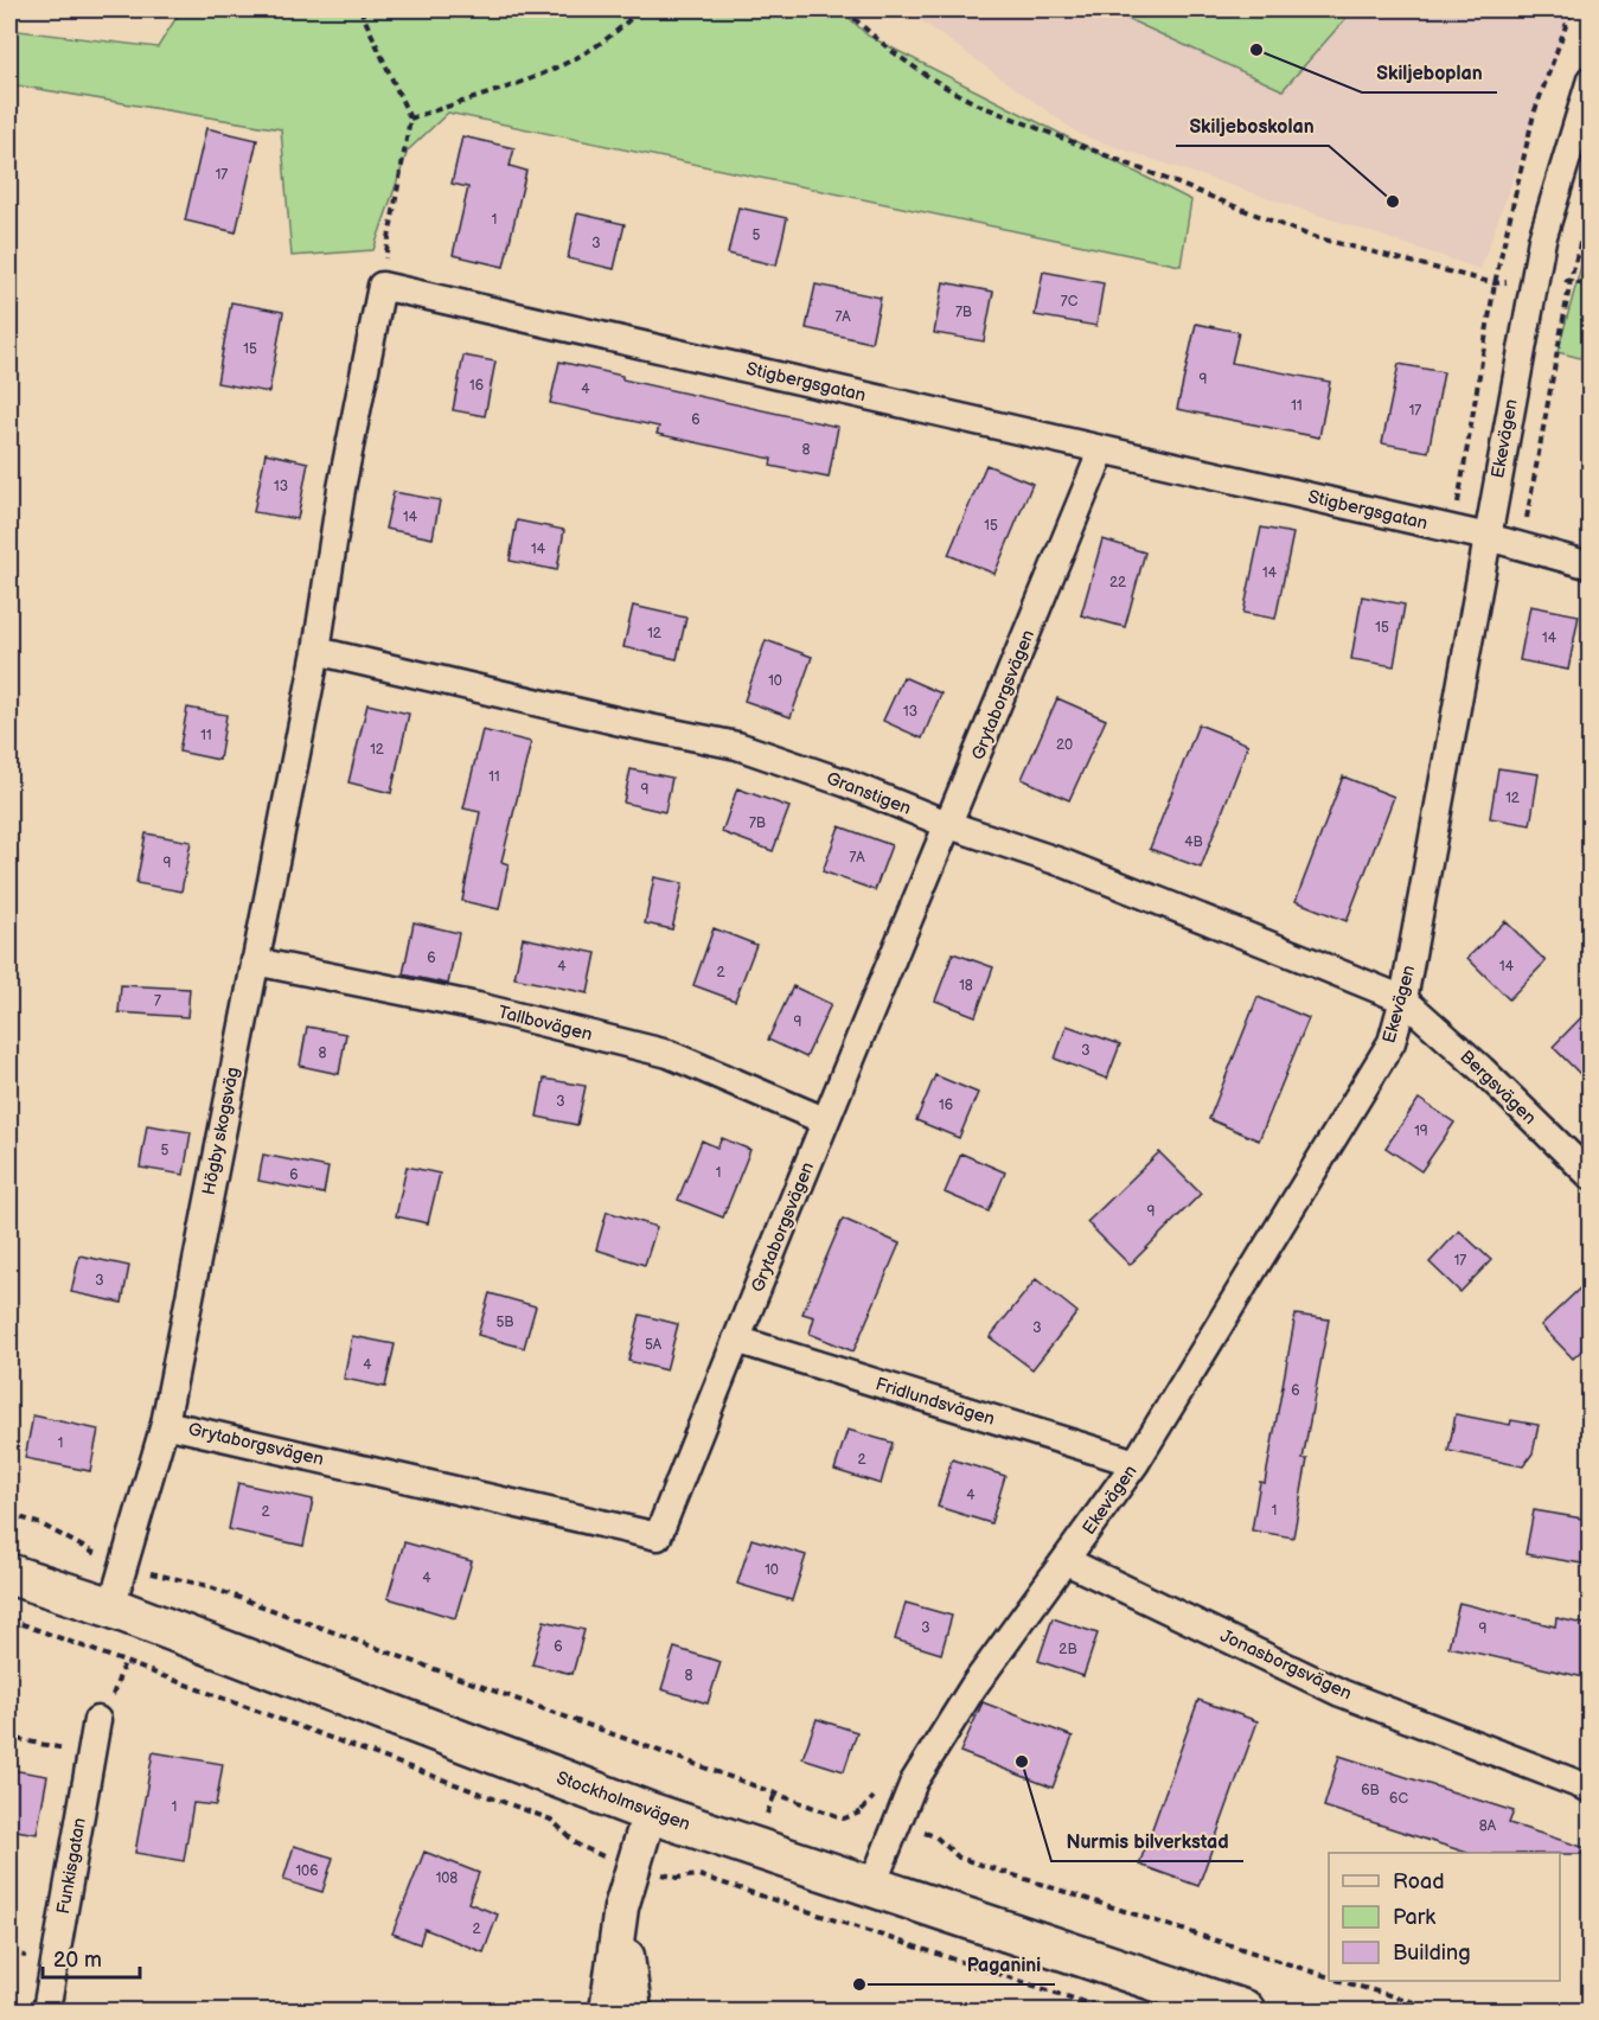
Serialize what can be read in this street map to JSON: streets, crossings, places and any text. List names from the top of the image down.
{
  "streets": {
    "main road": ["Stockholmsvägen"],
    "street": [
      "Stigbergsgatan",
      "Ekevägen",
      "Grytaborgsvägen",
      "Granstigen",
      "Tallbovägen",
      "Bergsvägen",
      "Högby skogsväg",
      "Fridlundsvägen",
      "Jonasborgsvägen",
      "Funkisgatan"
    ]
  },
  "crossings": [
    ["Stigbergsgatan", "Ekevägen"],
    ["Stigbergsgatan", "Grytaborgsvägen"],
    ["Ekevägen", "Granstigen"],
    ["Ekevägen", "Bergsvägen"],
    ["Ekevägen", "Fridlundsvägen"],
    ["Ekevägen", "Jonasborgsvägen"],
    ["Ekevägen", "Stockholmsvägen"],
    ["Grytaborgsvägen", "Granstigen"],
    ["Grytaborgsvägen", "Tallbovägen"],
    ["Grytaborgsvägen", "Högby skogsväg"],
    ["Grytaborgsvägen", "Fridlundsvägen"],
    ["Granstigen", "Bergsvägen"],
    ["Granstigen", "Högby skogsväg"],
    ["Tallbovägen", "Högby skogsväg"],
    ["Högby skogsväg", "Stockholmsvägen"]
  ],
  "places": [
    "Skiljeboplan",
    "Skiljeboskolan",
    "Nurmis bilverkstad",
    "Paganini"
  ],
  "house_numbers": [
    "17",
    "1",
    "5",
    "3",
    "7C",
    "7B",
    "7A",
    "15",
    "9",
    "16",
    "4",
    "11",
    "17",
    "6",
    "8",
    "13",
    "14",
    "15",
    "14",
    "14",
    "22",
    "15",
    "12",
    "14",
    "10",
    "13",
    "11",
    "20",
    "12",
    "11",
    "9",
    "12",
    "7B",
    "4B",
    "7A",
    "9",
    "6",
    "4",
    "14",
    "2",
    "18",
    "7",
    "9",
    "3",
    "8",
    "3",
    "16",
    "19",
    "5",
    "1",
    "6",
    "9",
    "17",
    "3",
    "5B",
    "3",
    "5A",
    "4",
    "6",
    "1",
    "2",
    "4",
    "1",
    "2",
    "10",
    "4",
    "3",
    "9",
    "6",
    "2B",
    "8",
    "6B",
    "6C",
    "1",
    "8A",
    "106",
    "108",
    "2"
  ],
  "legend": ["Road", "Park", "Building"],
  "scale_bar": "20 m"
}
